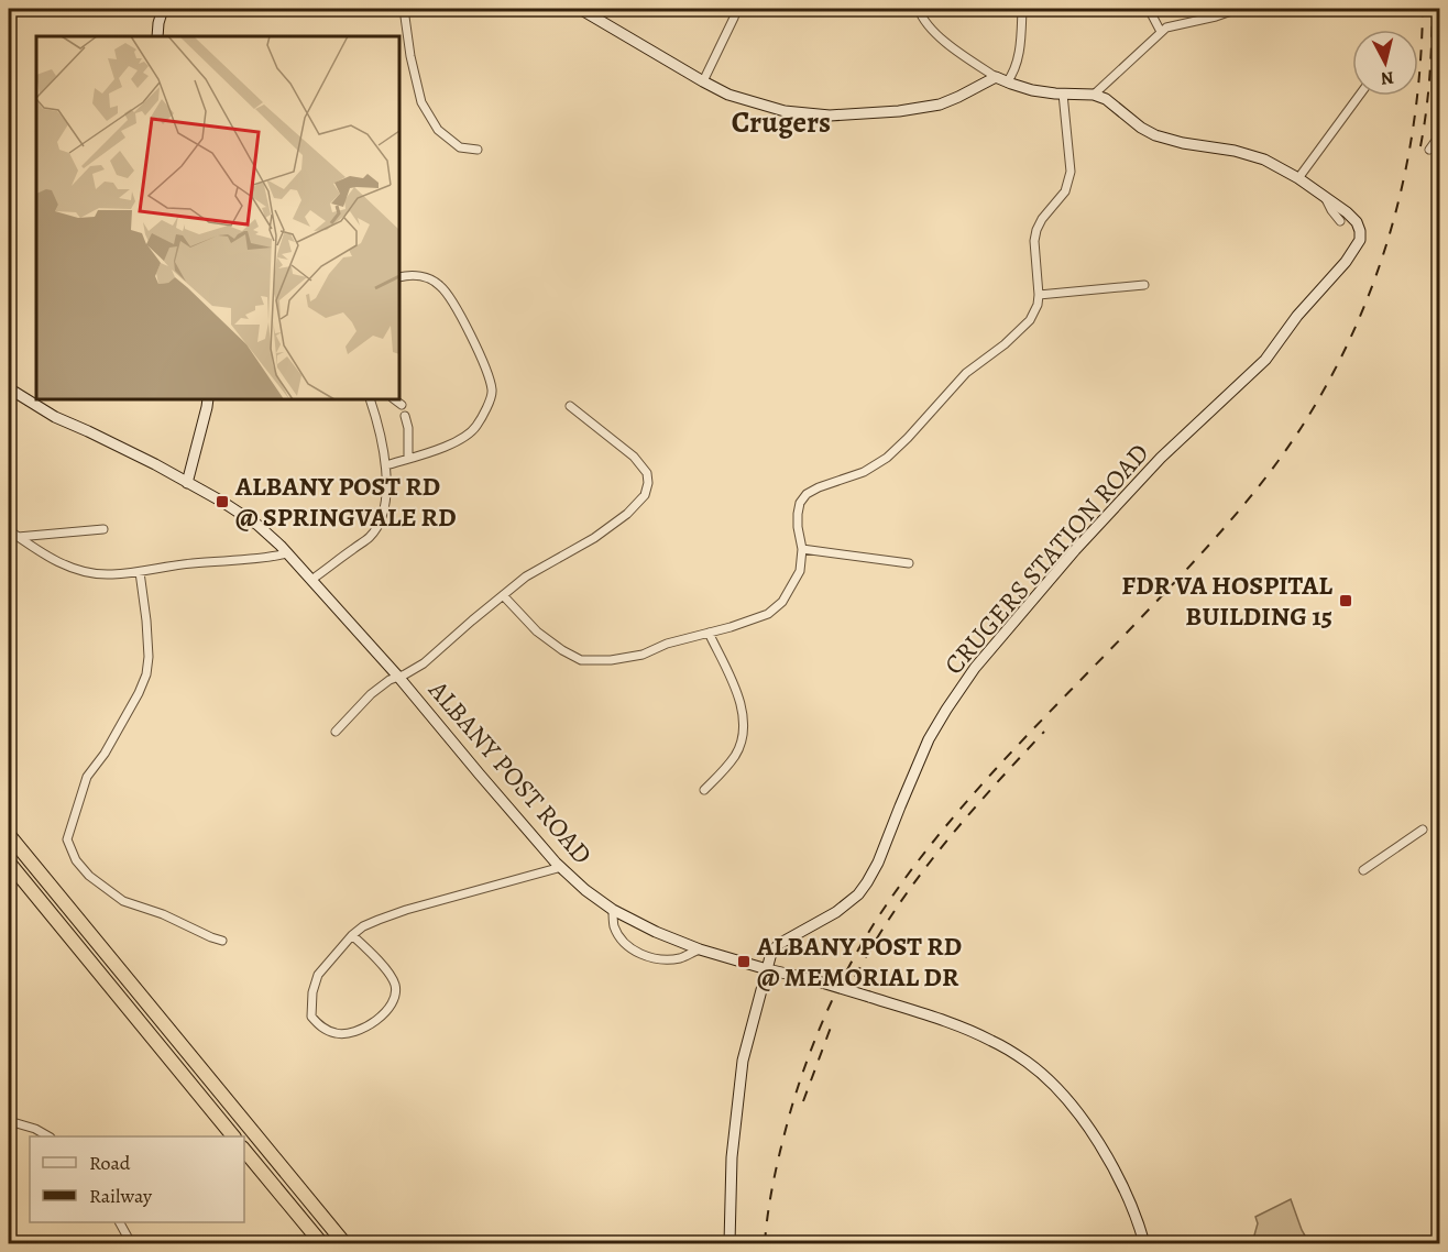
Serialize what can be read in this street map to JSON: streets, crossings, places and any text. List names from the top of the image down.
{
  "streets": {
    "street": ["CRUGERS STATION ROAD", "ALBANY POST ROAD"]
  },
  "crossings": [
    ["CRUGERS STATION ROAD", "ALBANY POST ROAD"]
  ],
  "districts": ["Crugers"],
  "places": {
    "transit": ["ALBANY POST RD @ SPRINGVALE RD", "FDR VA HOSPITAL BUILDING 15", "ALBANY POST RD @ MEMORIAL DR"]
  },
  "legend": ["Road", "Railway"],
  "north": "bottom"
}
